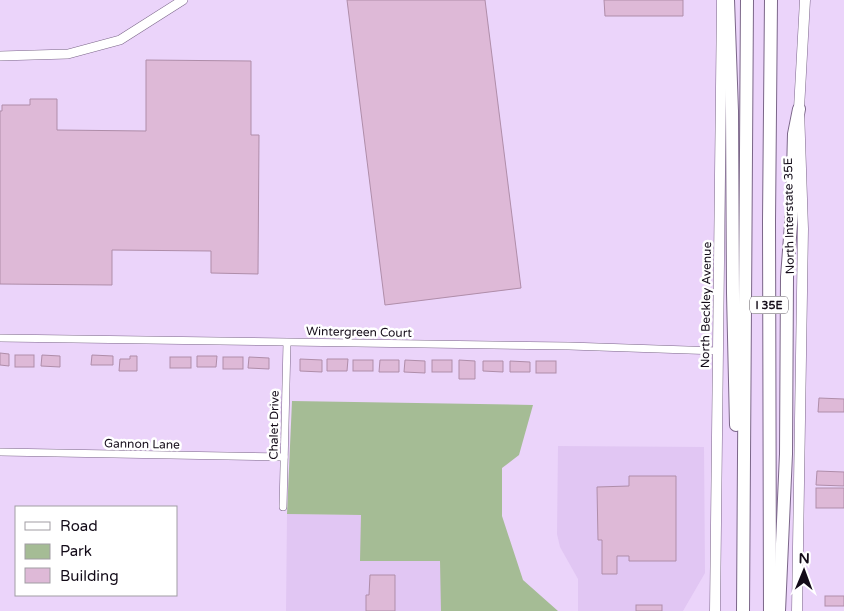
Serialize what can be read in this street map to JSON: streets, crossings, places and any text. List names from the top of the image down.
{
  "streets": {
    "highway": ["I 35E"],
    "main road": ["North Interstate 35E", "North Beckley Avenue"],
    "street": ["Wintergreen Court", "Chalet Drive", "Gannon Lane"]
  },
  "crossings": [
    ["North Beckley Avenue", "Wintergreen Court"],
    ["Wintergreen Court", "Chalet Drive"],
    ["Chalet Drive", "Gannon Lane"]
  ],
  "legend": ["Road", "Park", "Building"],
  "north": "top"
}
